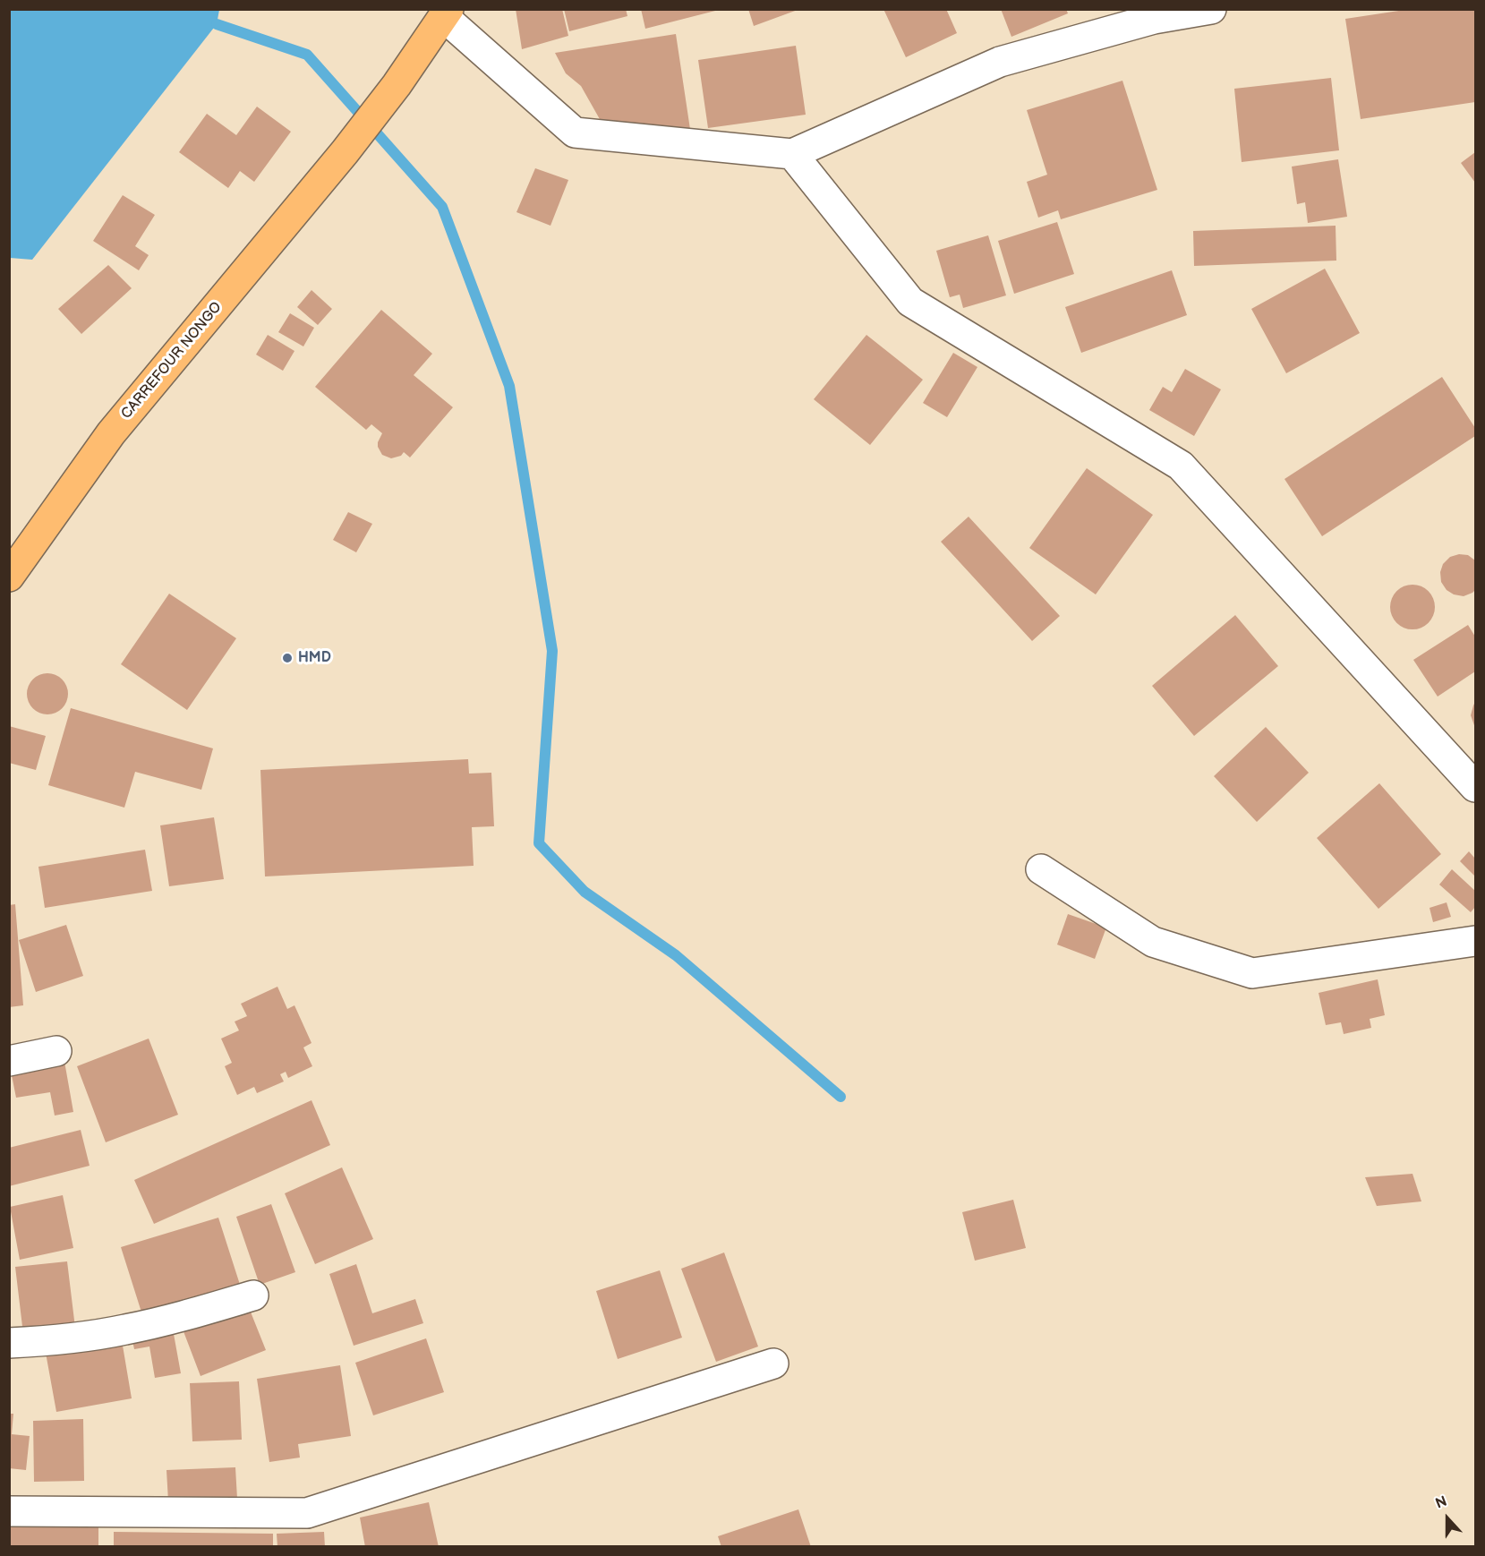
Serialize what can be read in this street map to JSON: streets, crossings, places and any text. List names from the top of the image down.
{
  "streets": {
    "main road": ["CARREFOUR NONGO"]
  },
  "places": ["HMD"],
  "north": "top"
}
